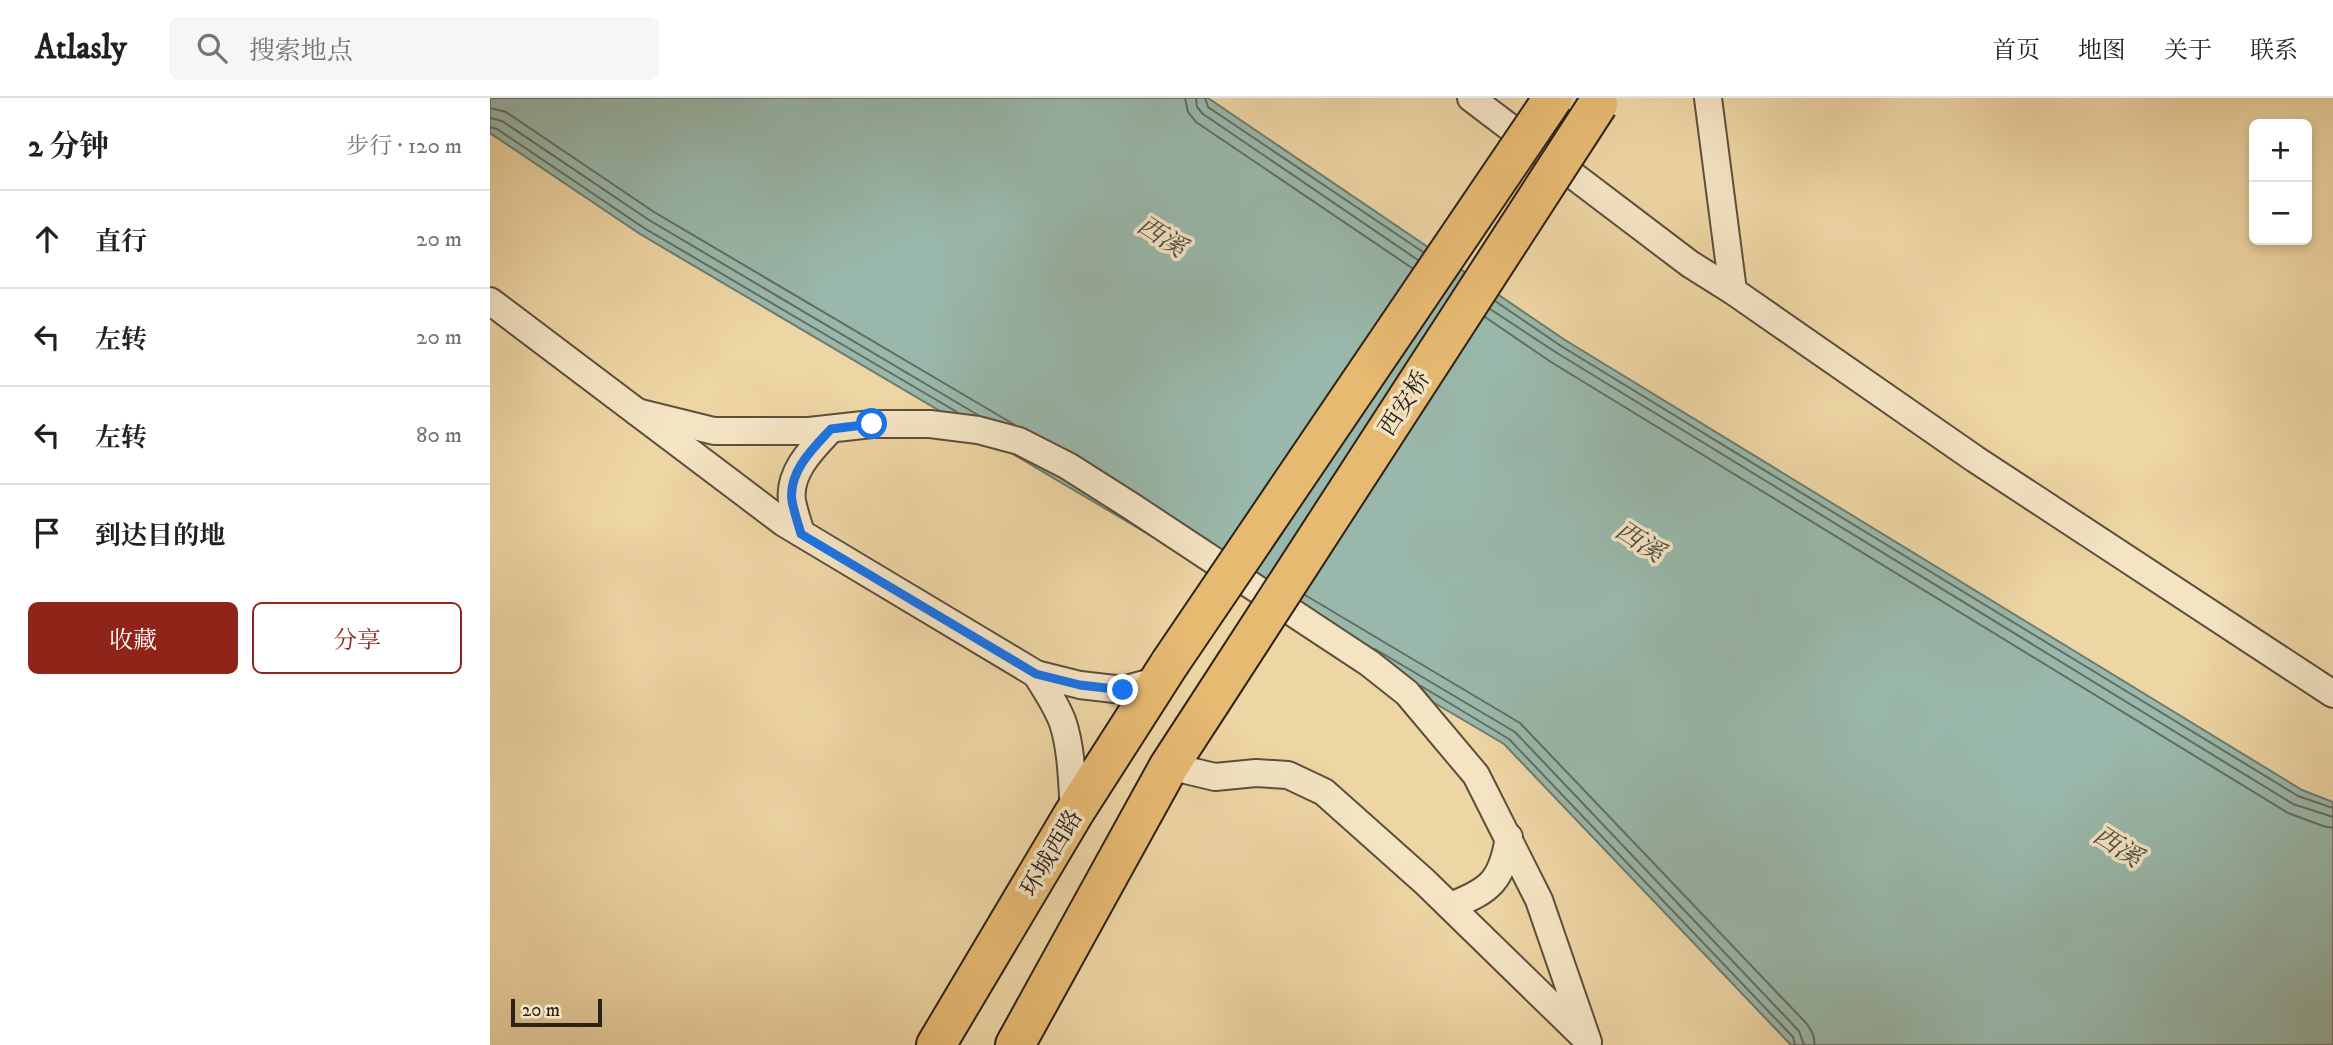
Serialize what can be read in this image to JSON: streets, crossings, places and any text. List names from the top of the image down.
{
  "streets": {
    "main road": ["西安桥", "环城西路"]
  },
  "water": ["西溪"],
  "scale_bar": "20 m",
  "page": {
    "header": "Atlasly",
    "search": "搜索地点",
    "nav": [
      "首页",
      "地图",
      "关于",
      "联系"
    ],
    "heading": ["2 分钟", "步行 · 120 m"],
    "map_buttons": ["+", "−"],
    "list": [
      ["直行", "20 m"],
      ["左转", "20 m"],
      ["左转", "80 m"],
      "到达目的地"
    ],
    "buttons": ["收藏", "分享"],
    "scale": "20 m"
  }
}
